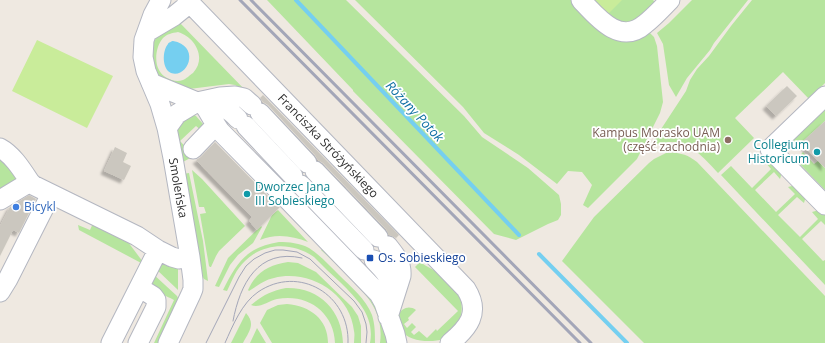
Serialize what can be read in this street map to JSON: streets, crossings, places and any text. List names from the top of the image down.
{
  "streets": {
    "street": ["Franciszka Stróżyńskiego", "Smoleńska"]
  },
  "water": ["Różany Potok"],
  "places": {
    "other": [
      "Kampus Morasko UAM (część zachodnia)",
      "Collegium Historicum",
      "Dworzec Jana III Sobieskiego",
      "Bicykl"
    ],
    "transit": ["Os. Sobieskiego"]
  }
}
